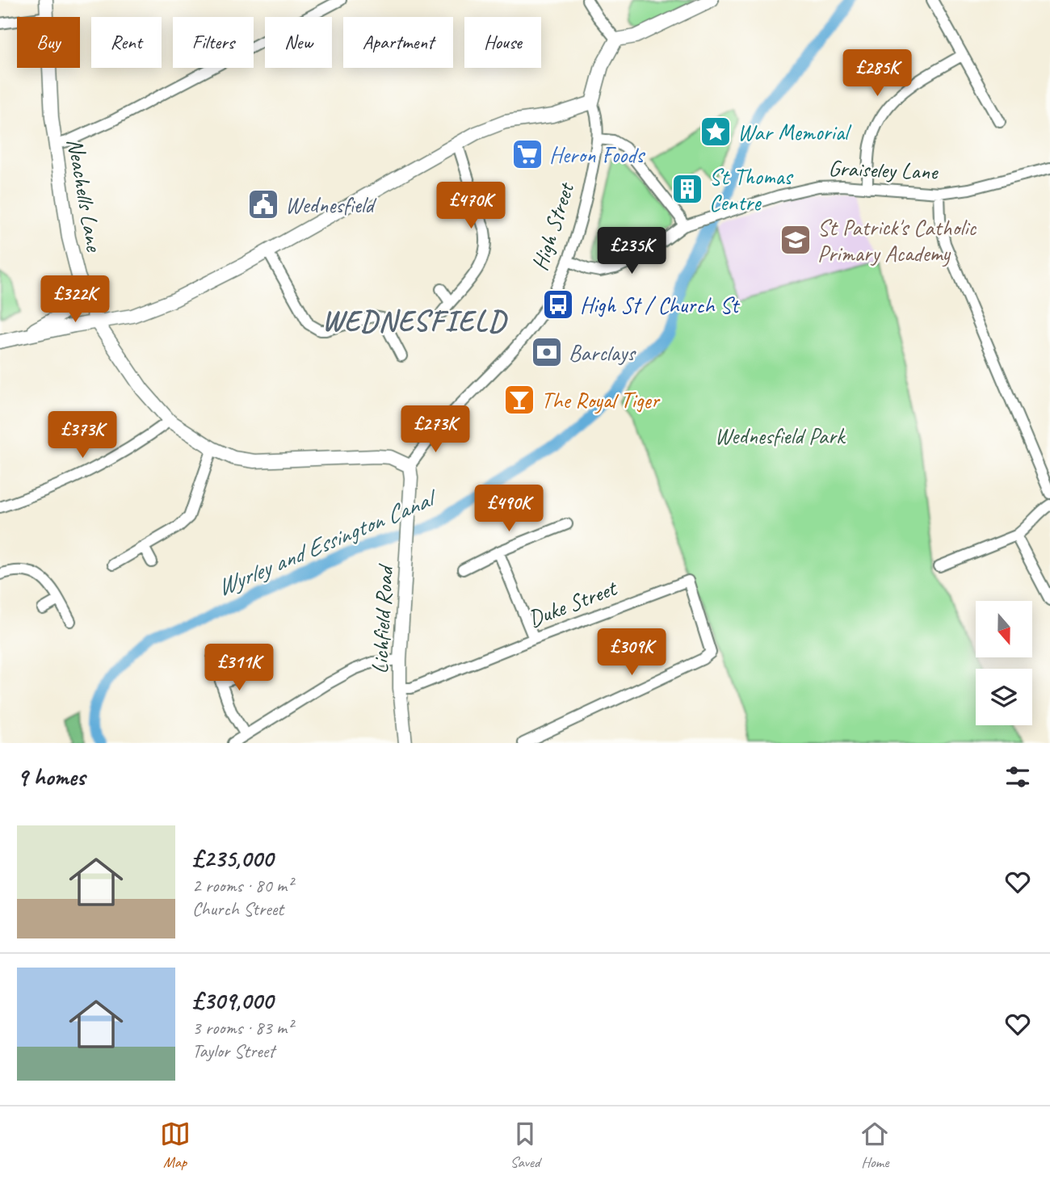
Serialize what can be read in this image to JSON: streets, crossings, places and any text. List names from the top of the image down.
{
  "streets": {
    "street": [
      "Graiseley Lane",
      "Neachells Lane",
      "High Street",
      "Duke Street",
      "Lichfield Road"
    ]
  },
  "crossings": [
    ["Graiseley Lane", "High Street"],
    ["Neachells Lane", "High Street"],
    ["Neachells Lane", "Lichfield Road"],
    ["High Street", "Lichfield Road"],
    ["Duke Street", "Lichfield Road"]
  ],
  "districts": ["WEDNESFIELD"],
  "water": ["Wyrley and Essington Canal"],
  "parks": ["Wednesfield Park"],
  "places": {
    "place": ["War Memorial"],
    "supermarket": ["Heron Foods"],
    "building": ["St Thomas Centre"],
    "public building": ["Wednesfield"],
    "school or university": ["St Patrick's Catholic Primary Academy"],
    "bus stop": ["High St / Church St"],
    "bank": ["Barclays"],
    "bar": ["The Royal Tiger"]
  },
  "north": "bottom",
  "page": {
    "chip": [
      "Buy",
      "Rent",
      "Filters",
      "New",
      "Apartment",
      "House"
    ],
    "price": [
      "£285K",
      "£470K",
      "£235K",
      "£322K",
      "£273K",
      "£373K",
      "£490K",
      "£309K",
      "£311K"
    ],
    "heading": "9 homes",
    "list": [
      {
        "name": "£235,000",
        "note": "2 rooms · 80 m² · Church Street"
      },
      {
        "name": "£309,000",
        "note": "3 rooms · 83 m² · Taylor Street"
      }
    ],
    "tabs": ["Map", "Saved", "Home"]
  }
}
